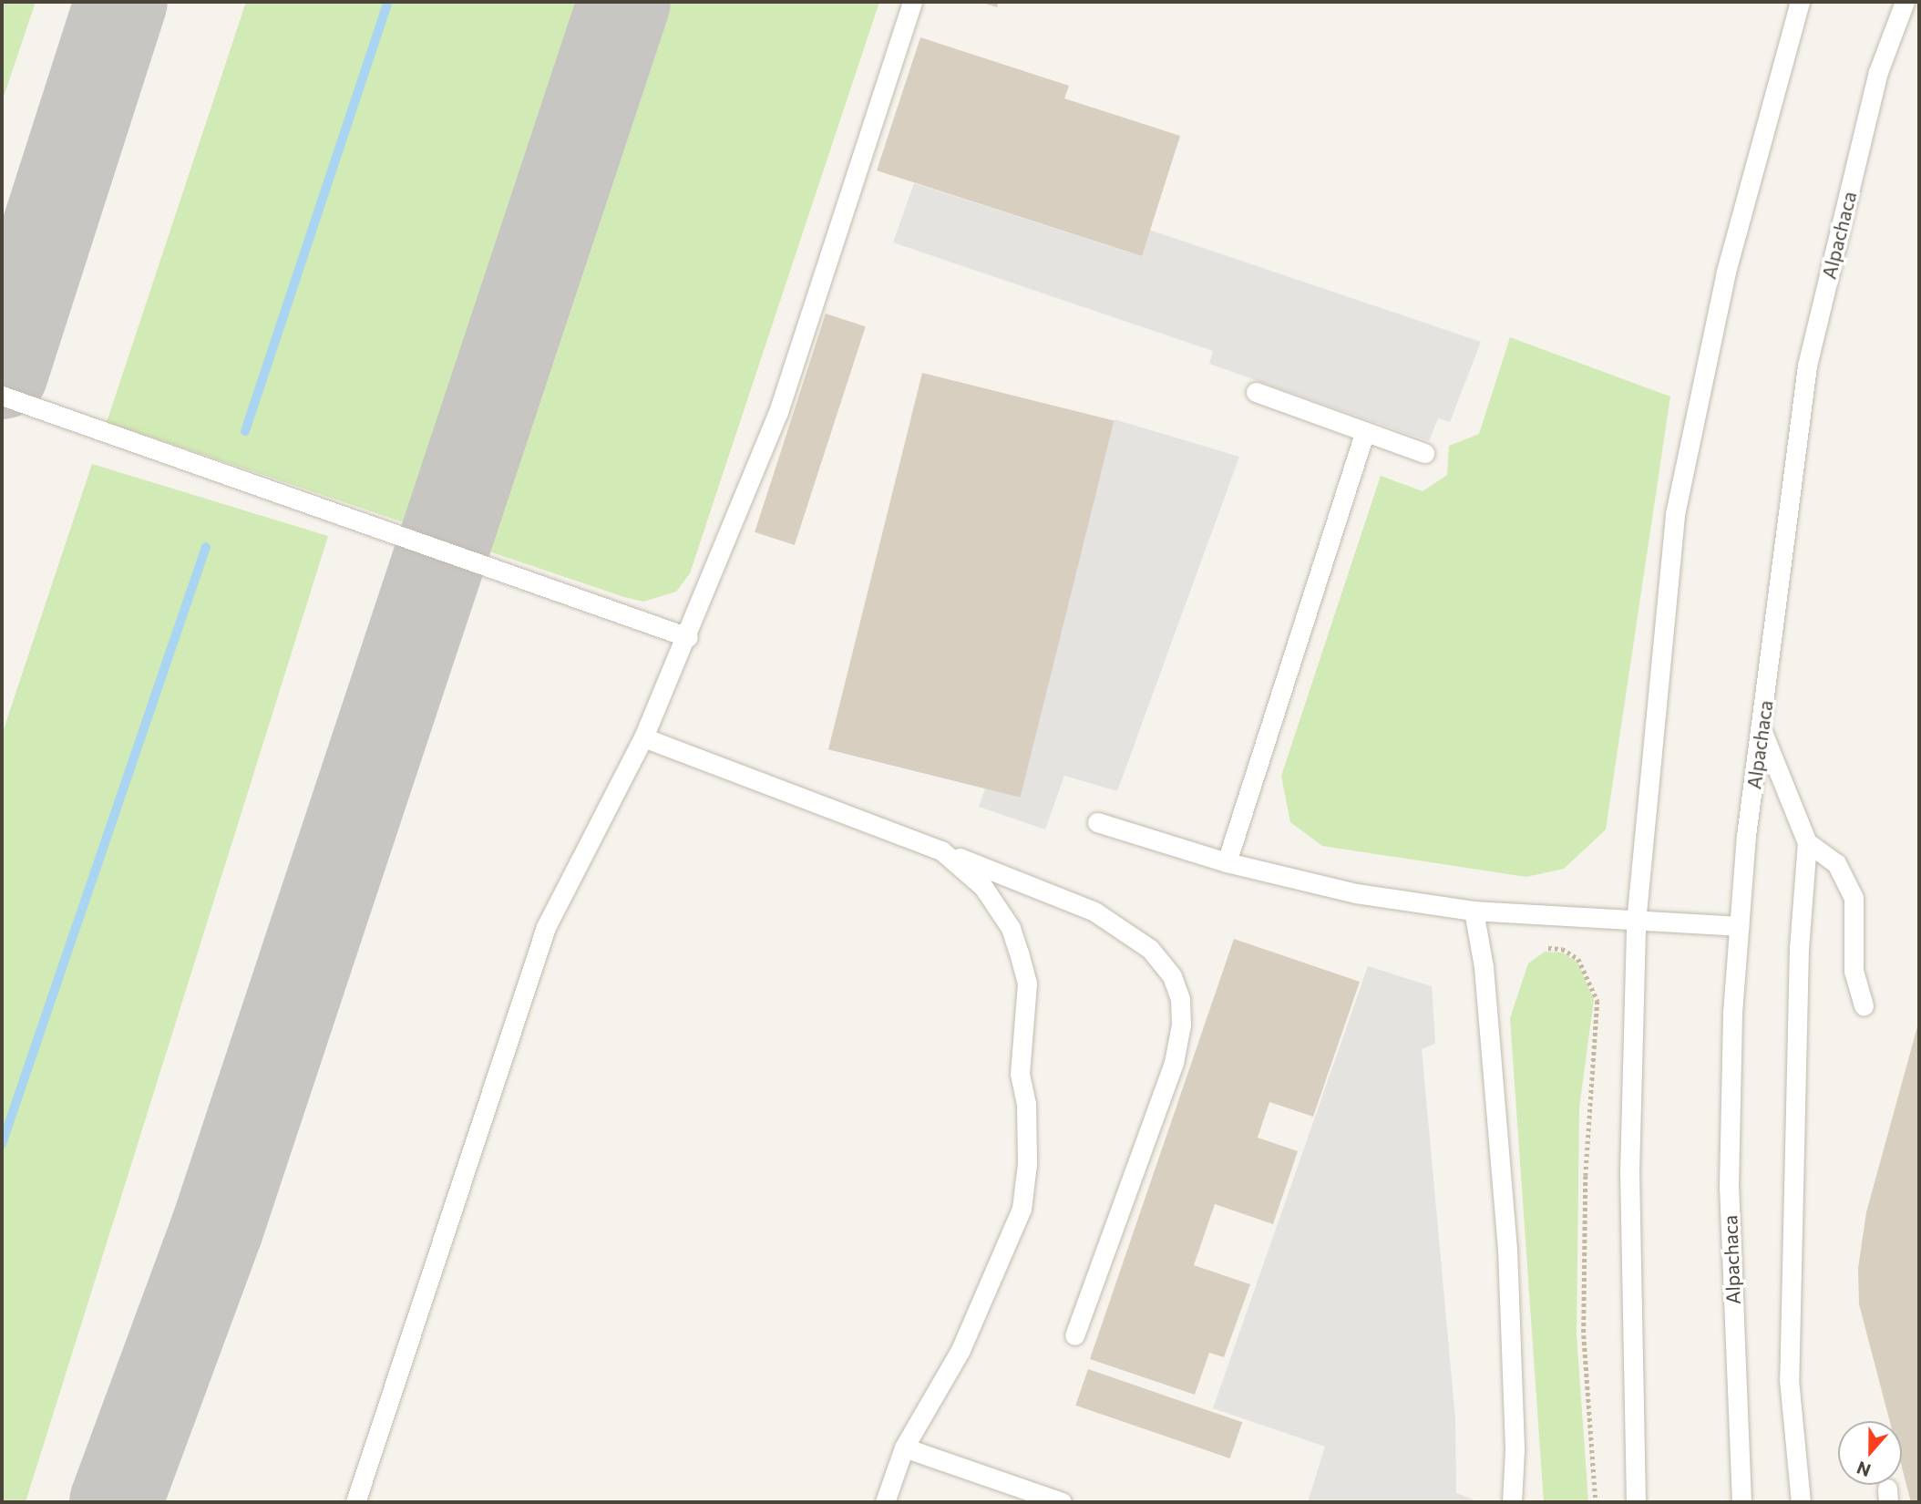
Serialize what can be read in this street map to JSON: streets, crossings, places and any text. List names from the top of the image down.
{
  "streets": {
    "lane": ["Alpachaca"]
  },
  "north": "bottom"
}
